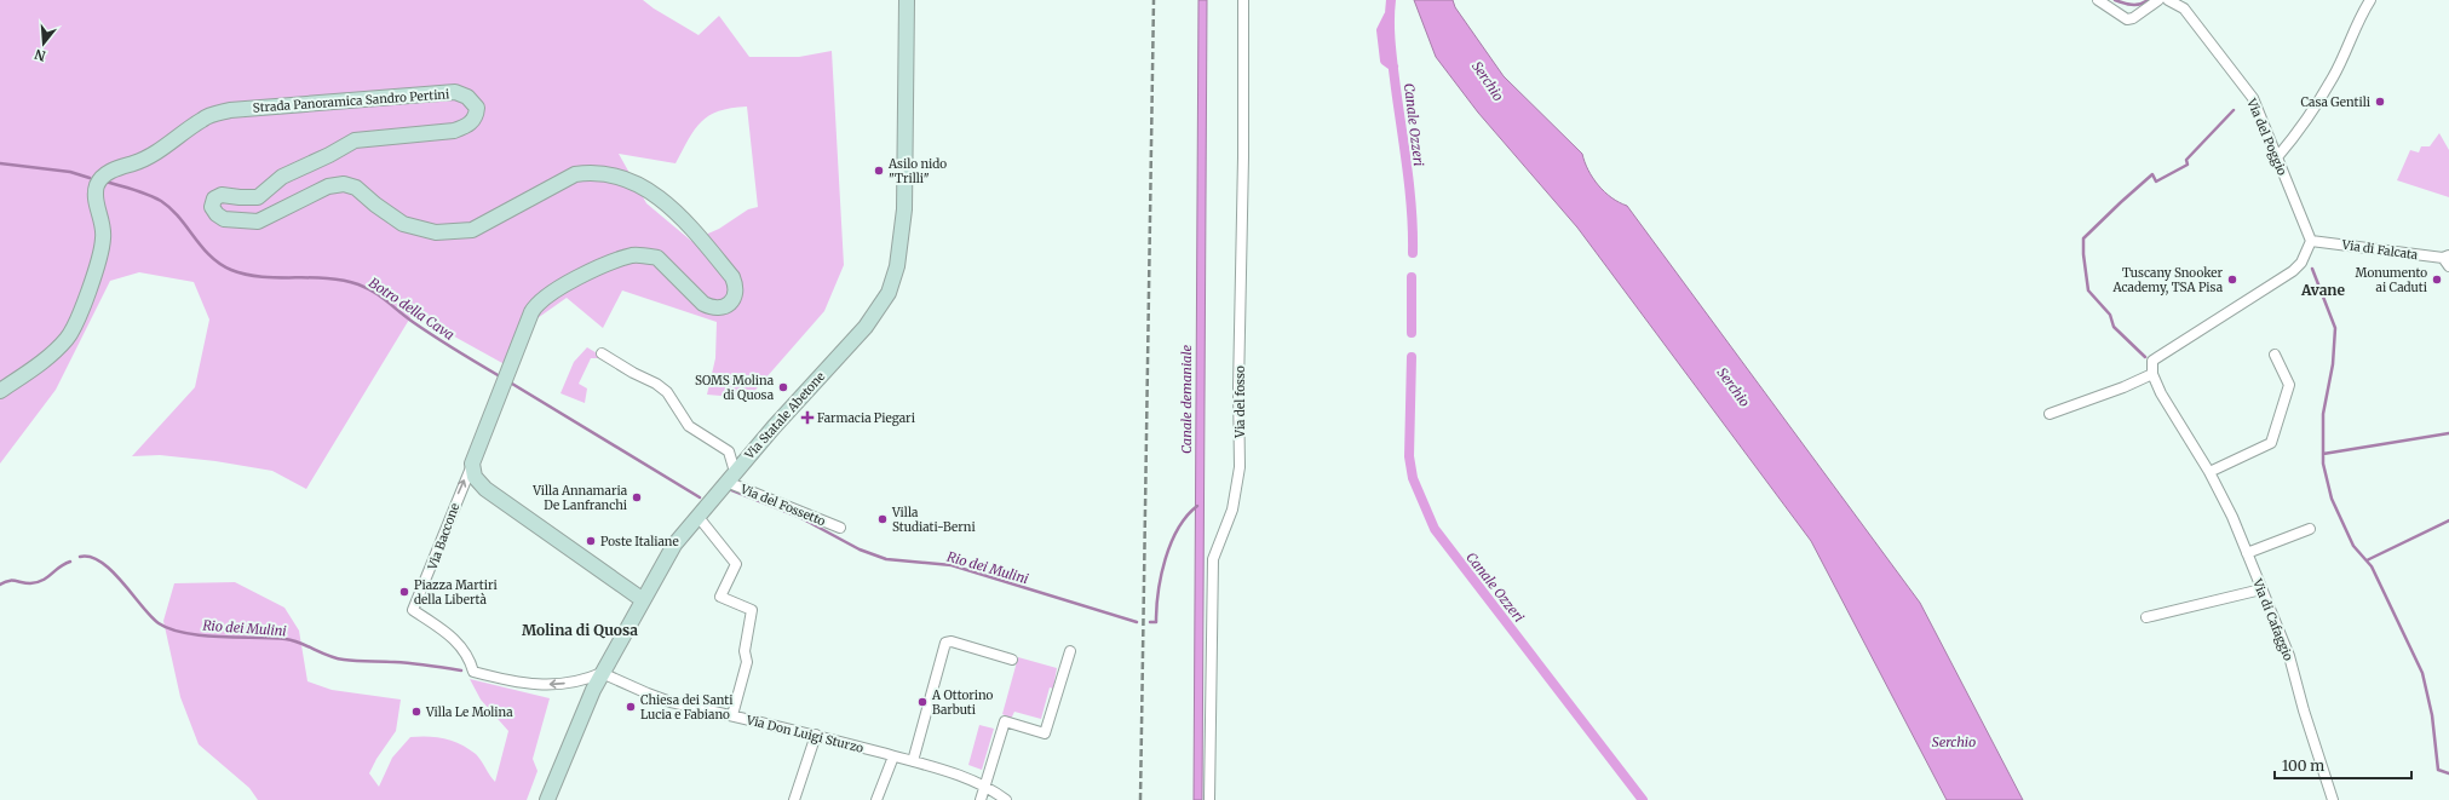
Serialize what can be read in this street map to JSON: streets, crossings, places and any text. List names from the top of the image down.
{
  "streets": {
    "street": [
      "Strada Panoramica Sandro Pertini",
      "Via del Poggio",
      "Via di Falcata",
      "Via del fosso",
      "Via Statale Abetone",
      "Via del Fossetto",
      "Via Baccone",
      "Via di Cafaggio",
      "Via Don Luigi Sturzo"
    ]
  },
  "crossings": [
    ["Strada Panoramica Sandro Pertini", "Via Baccone"],
    ["Via del Poggio", "Via di Falcata"],
    ["Via Statale Abetone", "Via del Fossetto"],
    ["Via Statale Abetone", "Via Baccone"],
    ["Via Statale Abetone", "Via Don Luigi Sturzo"],
    ["Via Baccone", "Via Don Luigi Sturzo"]
  ],
  "districts": ["Avane", "Molina di Quosa"],
  "water": [
    "Serchio",
    "Canale Ozzeri",
    "Botro della Cava",
    "Canale demaniale",
    "Rio dei Mulini"
  ],
  "places": {
    "other": [
      "Casa Gentili",
      "Asilo nido \"Trilli\"",
      "Tuscany Snooker Academy, TSA Pisa",
      "Monumento ai Caduti",
      "SOMS Molina di Quosa",
      "Villa Annamaria De Lanfranchi",
      "Villa Studiati-Berni",
      "Poste Italiane",
      "Piazza Martiri della Libertà",
      "A Ottorino Barbuti",
      "Chiesa dei Santi Lucia e Fabiano",
      "Villa Le Molina"
    ],
    "health": ["Farmacia Piegari"]
  },
  "scale_bar": "100 m",
  "north": "bottom"
}
